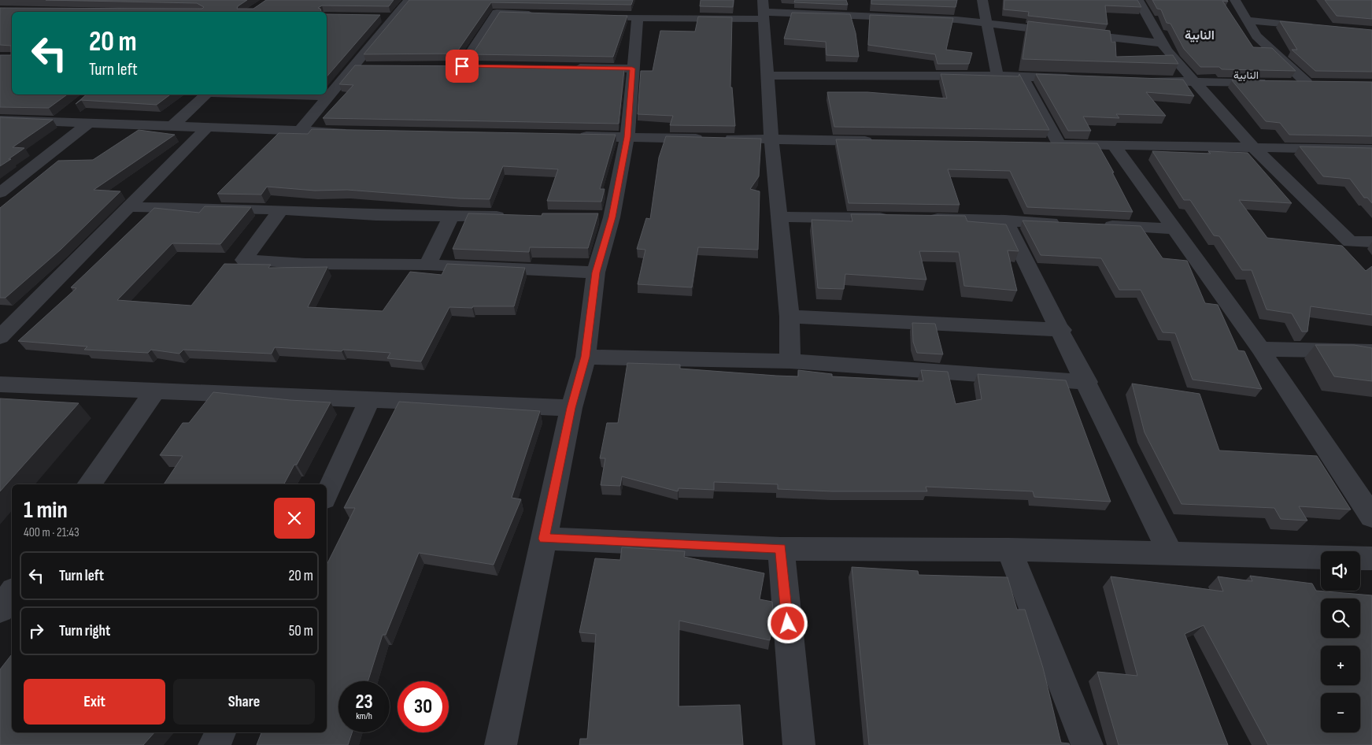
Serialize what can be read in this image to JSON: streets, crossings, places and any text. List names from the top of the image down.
{
  "districts": ["النابية", "النابية"],
  "page": {
    "turn": ["20 m", "Turn left"],
    "heading": ["1 min", "400 m · 21:43"],
    "map_buttons": ["+", "−"],
    "list": [
      {
        "name": "Turn left",
        "value": "20 m"
      },
      {
        "name": "Turn right",
        "value": "50 m"
      }
    ],
    "buttons": ["Exit", "Share"],
    "speed": "23 km/h",
    "limit": "30"
  }
}
